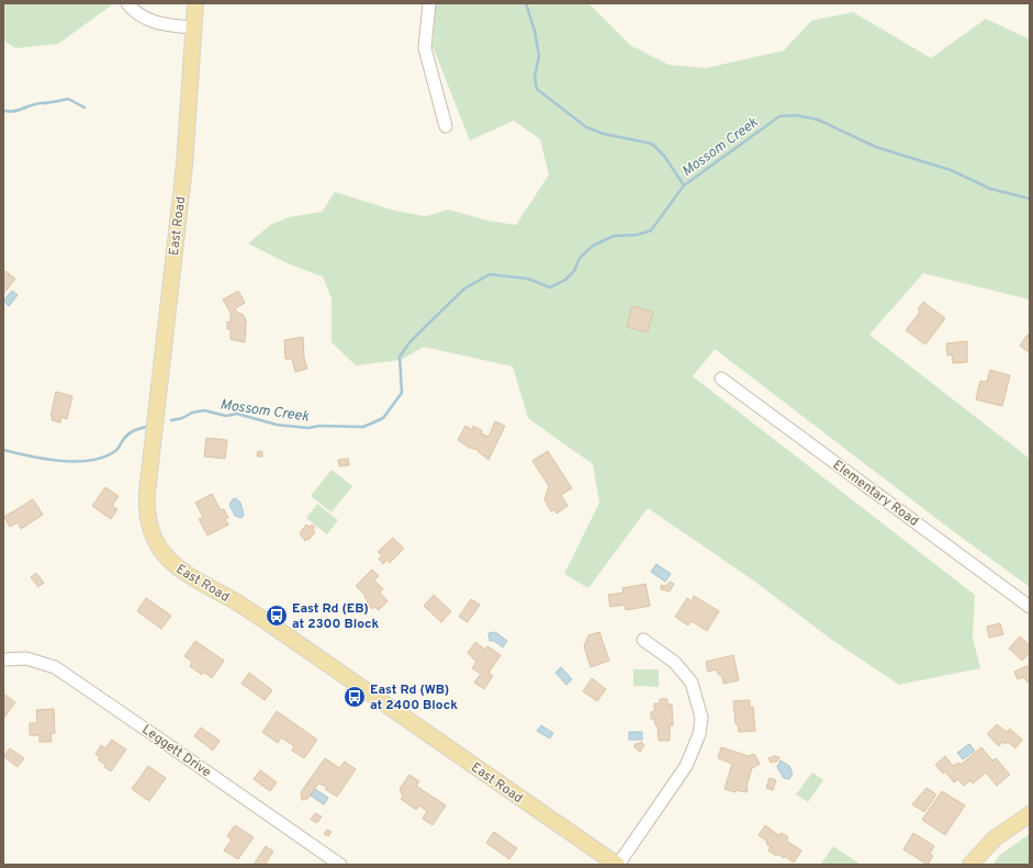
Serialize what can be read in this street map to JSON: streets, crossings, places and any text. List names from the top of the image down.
{
  "streets": {
    "main road": ["East Road"],
    "street": ["Elementary Road", "Leggett Drive"]
  },
  "water": ["Mossom Creek"],
  "places": {
    "bus stop": ["East Rd (EB) at 2300 Block", "East Rd (WB) at 2400 Block"]
  }
}
